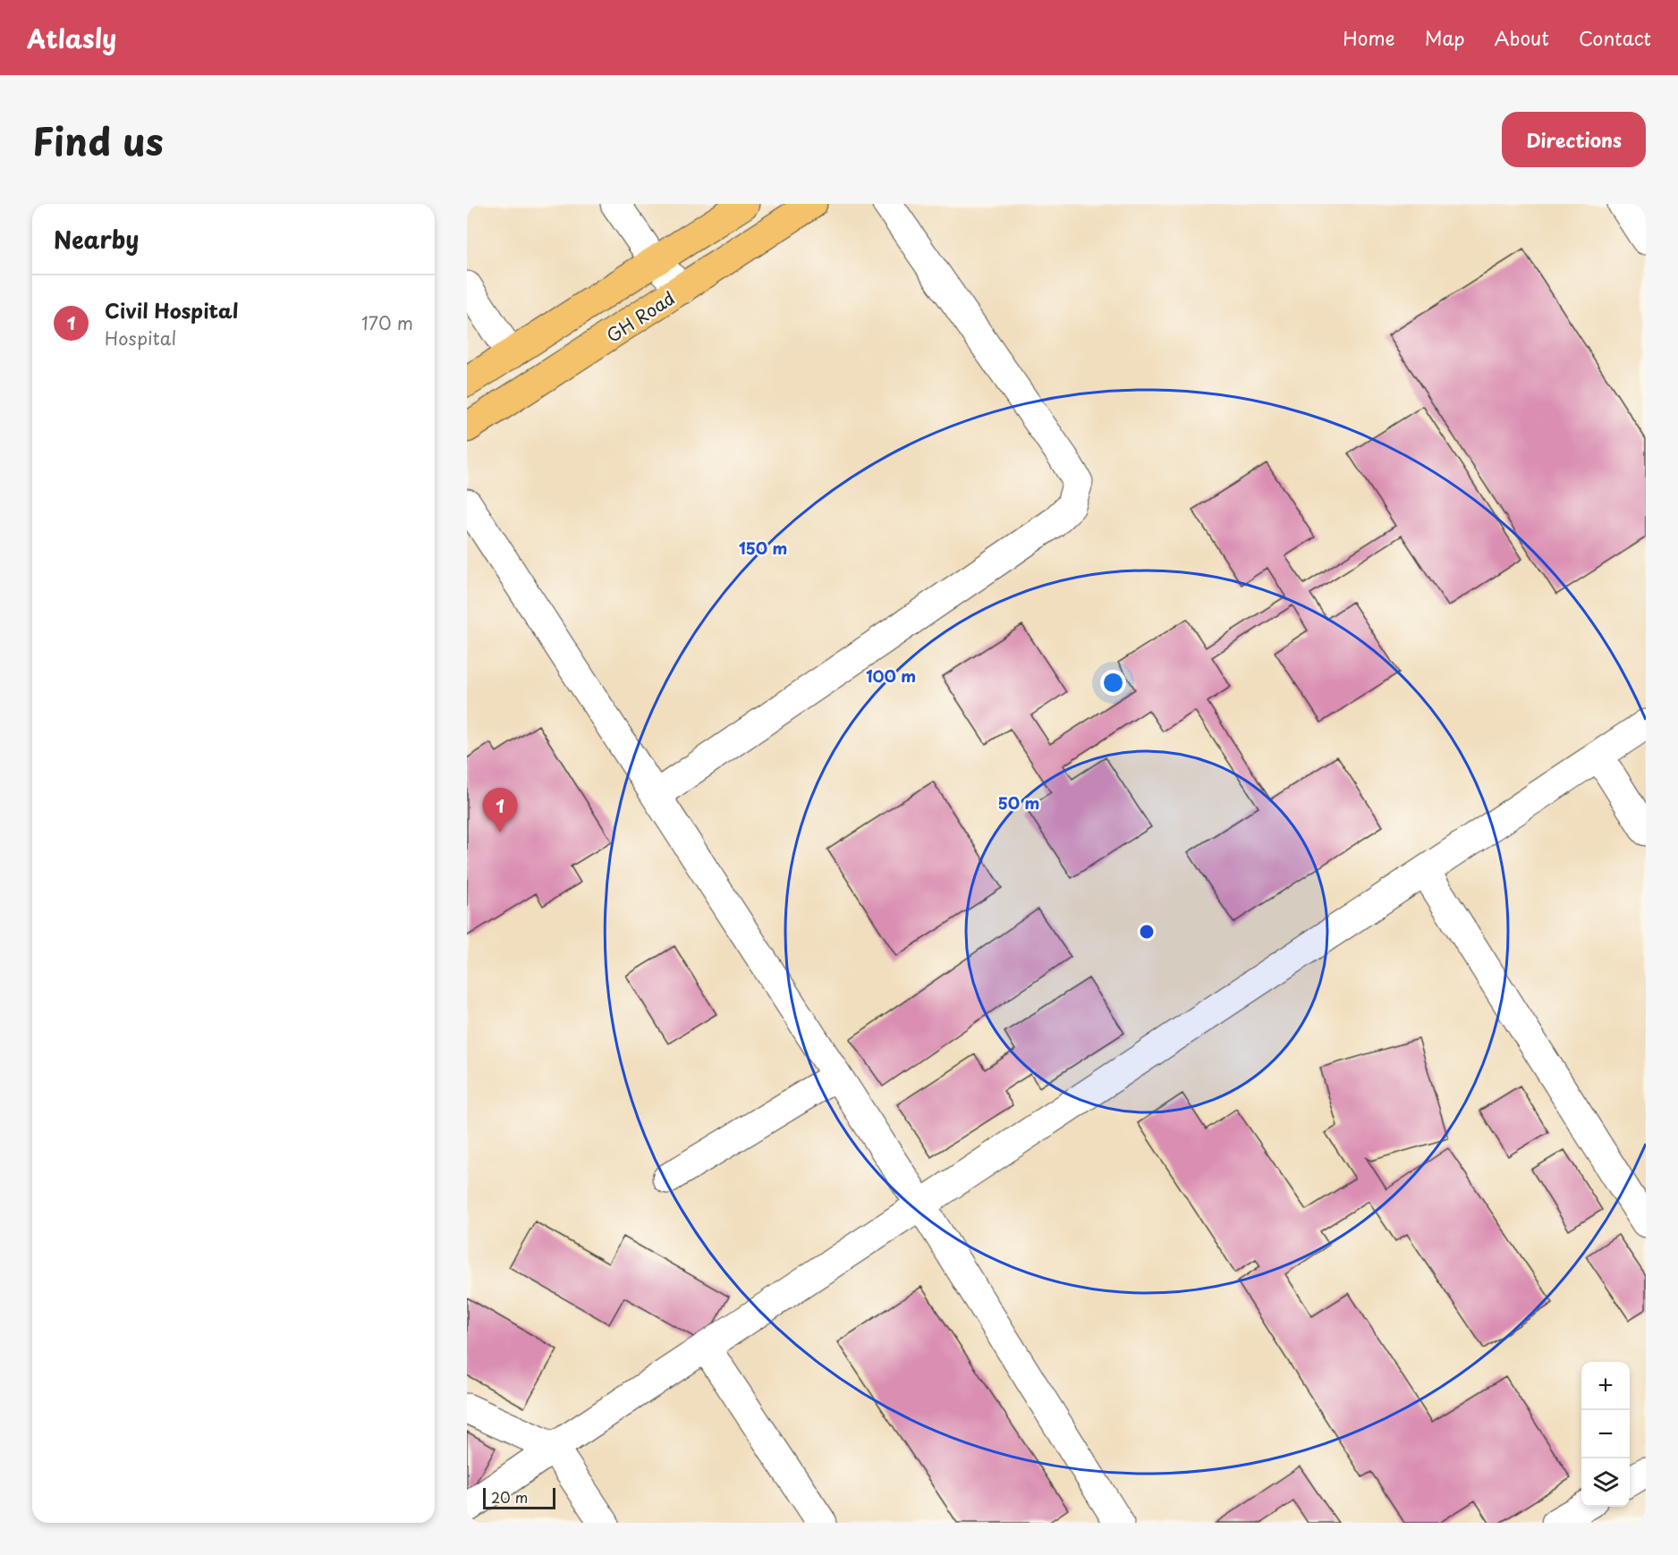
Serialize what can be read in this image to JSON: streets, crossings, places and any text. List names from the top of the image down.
{
  "streets": {
    "main road": ["GH Road"]
  },
  "scale_bar": "20 m",
  "page": {
    "header": "Atlasly",
    "nav": [
      "Home",
      "Map",
      "About",
      "Contact"
    ],
    "title": "Find us",
    "buttons": "Directions",
    "heading": "Nearby",
    "list": [
      {
        "mark": "1",
        "name": "Civil Hospital",
        "note": "Hospital",
        "value": "170 m"
      }
    ],
    "pins": "1",
    "map_buttons": ["+", "−"],
    "scale": "20 m"
  },
  "rings": ["150 m", "100 m", "50 m"]
}
